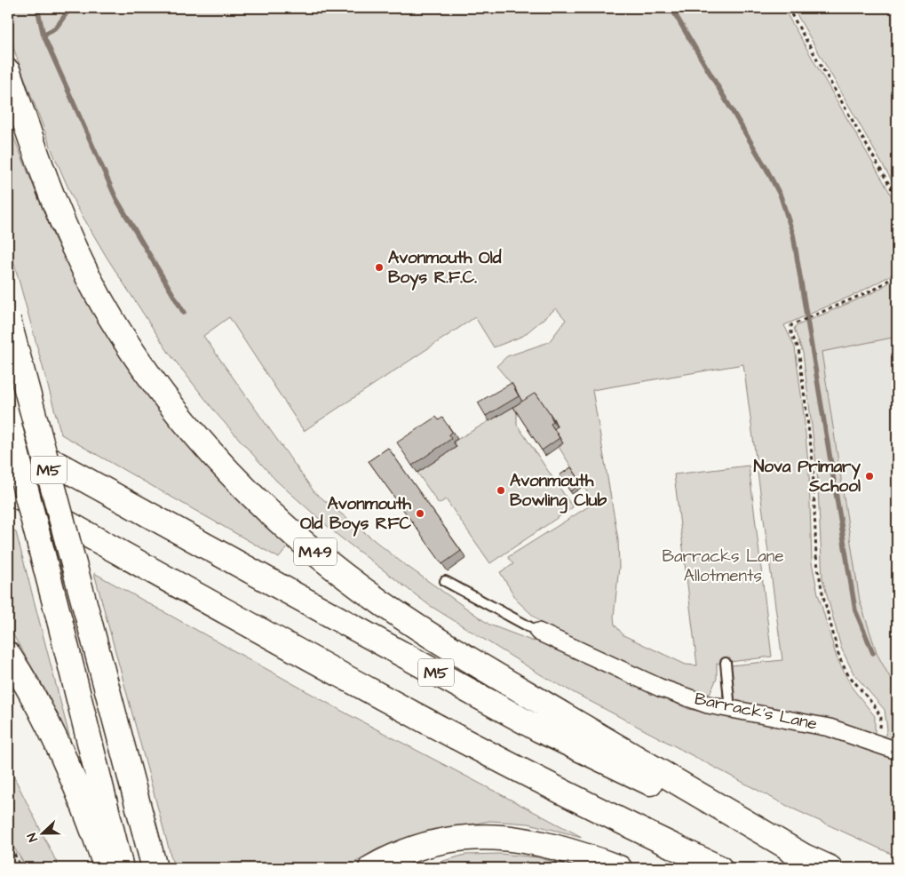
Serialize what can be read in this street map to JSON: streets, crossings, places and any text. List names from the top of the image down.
{
  "streets": {
    "highway": ["M5", "M49"],
    "street": ["Barrack's Lane"]
  },
  "crossings": [
    ["M5", "M49"]
  ],
  "parks": ["Barracks Lane Allotments"],
  "places": [
    "Avonmouth Old Boys R.F.C.",
    "Nova Primary School",
    "Avonmouth Bowling Club",
    "Avonmouth Old Boys RFC"
  ],
  "north": "left"
}
